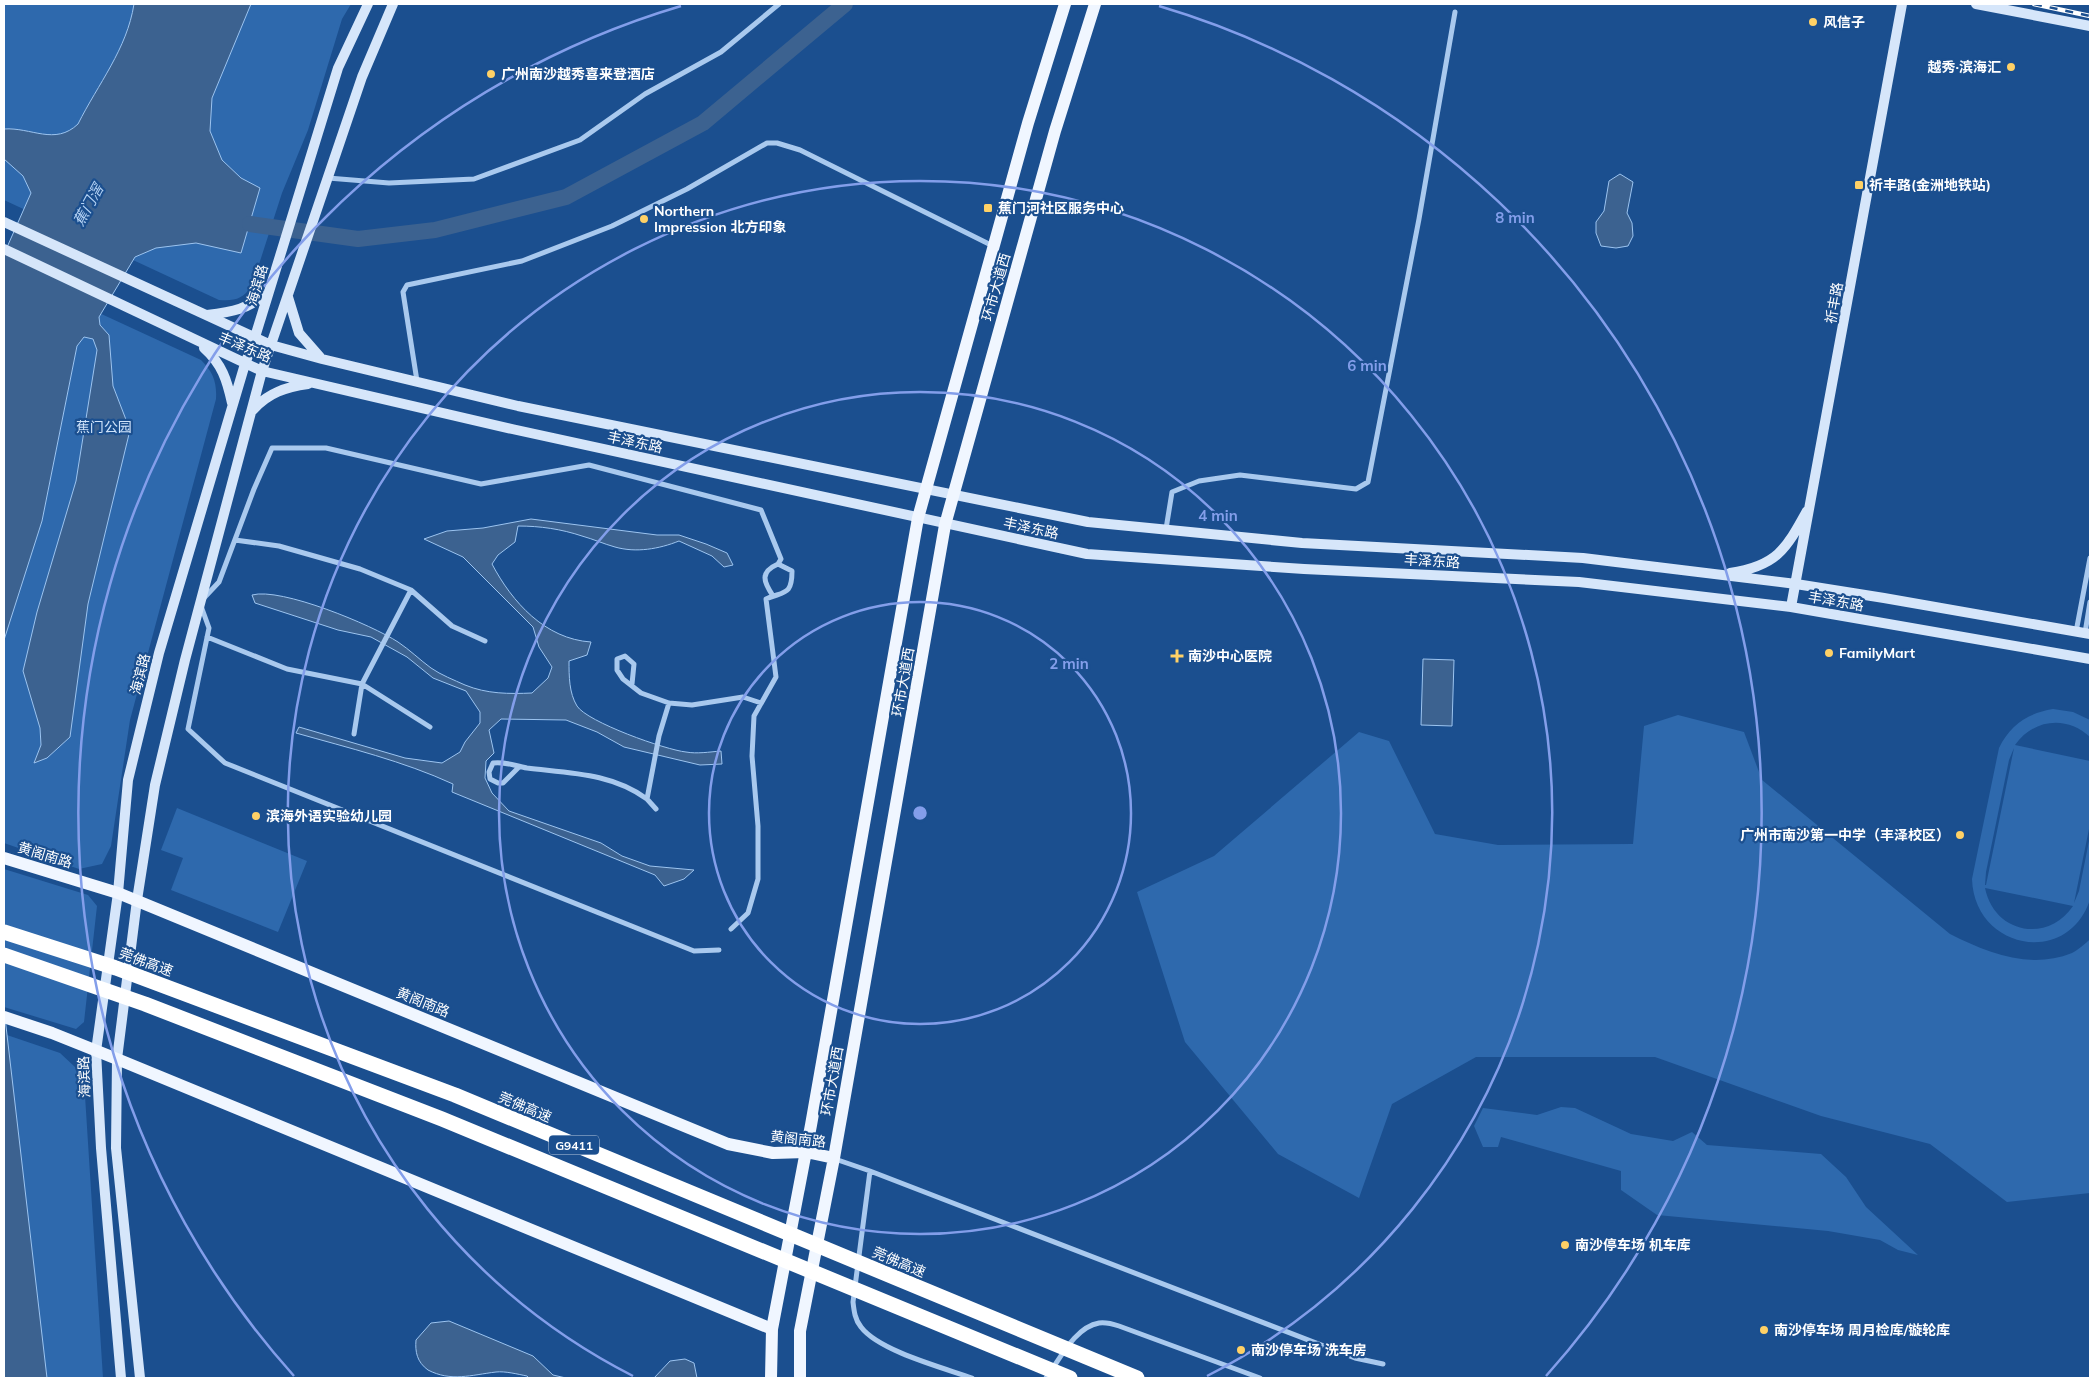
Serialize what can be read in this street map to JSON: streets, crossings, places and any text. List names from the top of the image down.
{
  "streets": {
    "highway": ["莞佛高速", "G9411"],
    "main road": [
      "海滨路",
      "环市大道西",
      "祈丰路",
      "丰泽东路",
      "黄阁南路"
    ]
  },
  "crossings": [
    ["海滨路", "丰泽东路"],
    ["海滨路", "黄阁南路"],
    ["环市大道西", "丰泽东路"],
    ["环市大道西", "黄阁南路"],
    ["祈丰路", "丰泽东路"]
  ],
  "water": ["蕉门滘"],
  "parks": ["蕉门公园"],
  "places": {
    "other": [
      "风信子",
      "越秀·滨海汇",
      "广州南沙越秀喜来登酒店",
      "Northern Impression 北方印象",
      "FamilyMart",
      "滨海外语实验幼儿园",
      "广州市南沙第一中学（丰泽校区）",
      "南沙停车场 机车库",
      "南沙停车场 周月检库/镟轮库",
      "南沙停车场 洗车房"
    ],
    "transit": ["祈丰路(金洲地铁站)", "蕉门河社区服务中心"],
    "health": ["南沙中心医院"]
  },
  "rings": [
    "8 min",
    "6 min",
    "4 min",
    "2 min"
  ]
}
